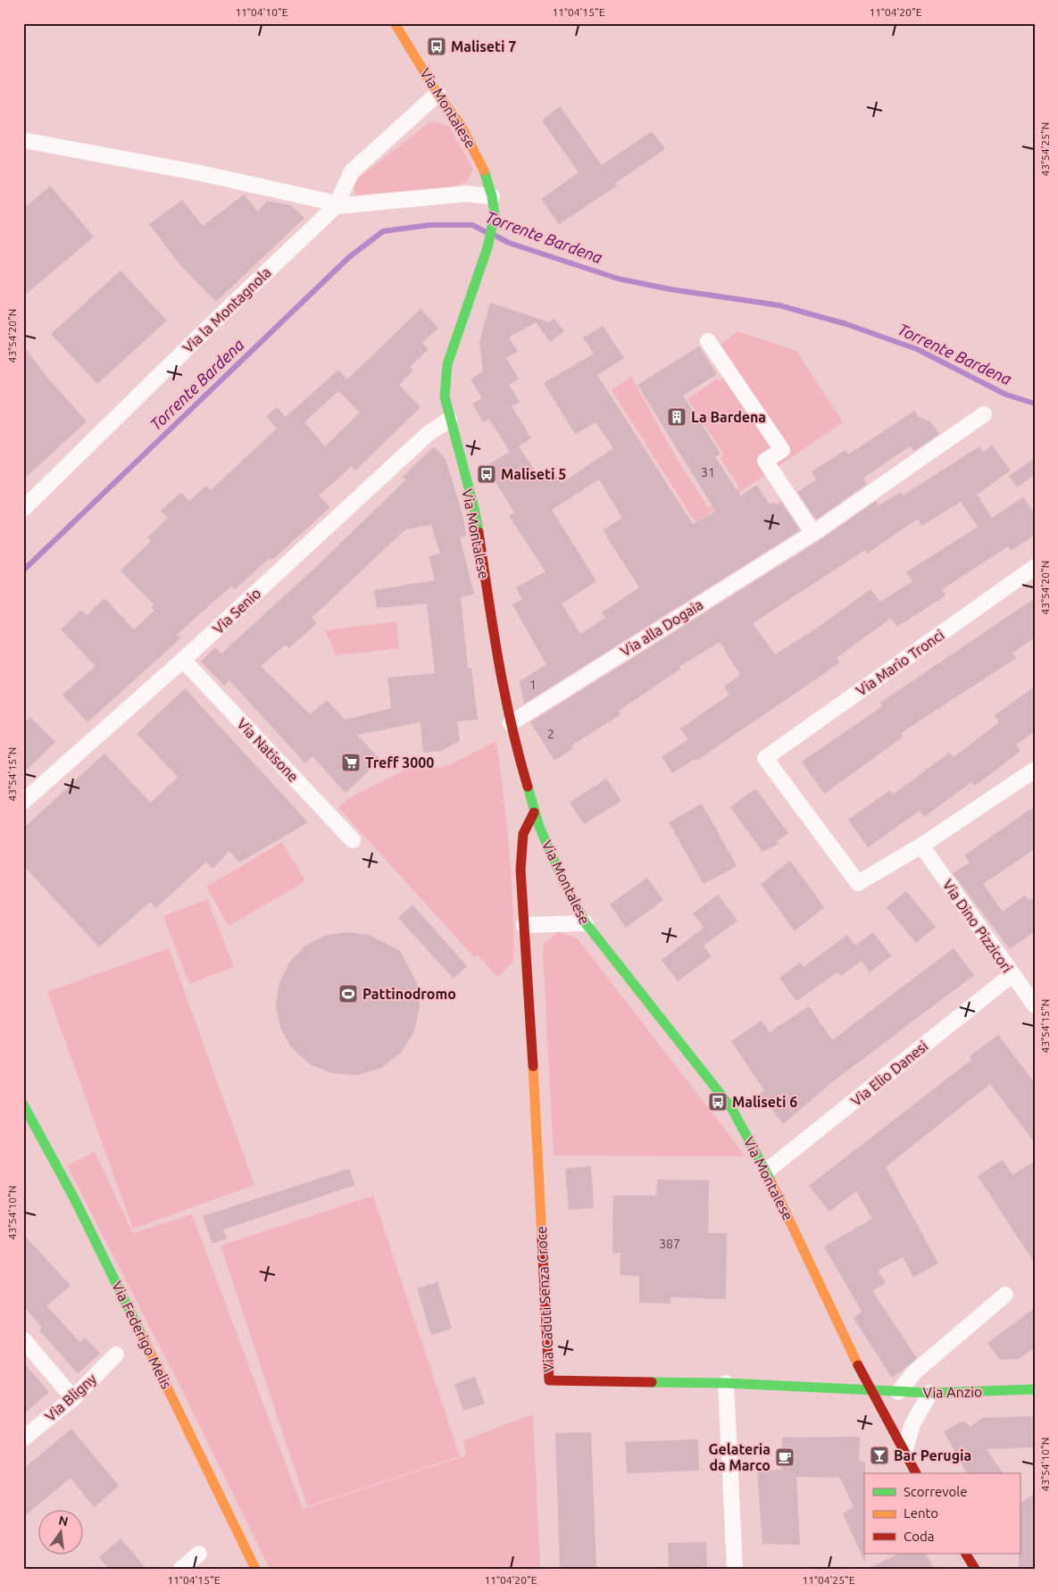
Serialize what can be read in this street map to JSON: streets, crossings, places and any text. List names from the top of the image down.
{
  "streets": {
    "street": [
      "Via Montalese",
      "Via la Montagnola",
      "Via Senio",
      "Via alla Dogaia",
      "Via Mario Tronci",
      "Via Natisone",
      "Via Dino Pizzicori",
      "Via Elio Danesi",
      "Via Caduti Senza Croce",
      "Via Federigo Melis",
      "Via Anzio",
      "Via Bligny"
    ]
  },
  "crossings": [
    ["Via Montalese", "Via Senio"],
    ["Via Montalese", "Via alla Dogaia"],
    ["Via Montalese", "Via Elio Danesi"],
    ["Via Montalese", "Via Caduti Senza Croce"],
    ["Via Montalese", "Via Anzio"],
    ["Via Senio", "Via Natisone"],
    ["Via Mario Tronci", "Via Dino Pizzicori"],
    ["Via Dino Pizzicori", "Via Elio Danesi"],
    ["Via Caduti Senza Croce", "Via Anzio"]
  ],
  "water": ["Torrente Bardena"],
  "places": {
    "bus stop": ["Maliseti 7", "Maliseti 5", "Maliseti 6"],
    "building": ["La Bardena"],
    "supermarket": ["Treff 3000"],
    "sports": ["Pattinodromo"],
    "bar": ["Bar Perugia"],
    "cafe": ["Gelateria da Marco"]
  },
  "house_numbers": [
    "31",
    "1",
    "2",
    "387"
  ],
  "legend": ["Scorrevole", "Lento", "Coda"],
  "north": "top",
  "coordinates": [
    "11°04'10\"E",
    "11°04'15\"E",
    "11°04'20\"E",
    "43°54'25\"N",
    "43°54'20\"N",
    "43°54'15\"N",
    "43°54'10\"N",
    "11°04'25\"E"
  ]
}
